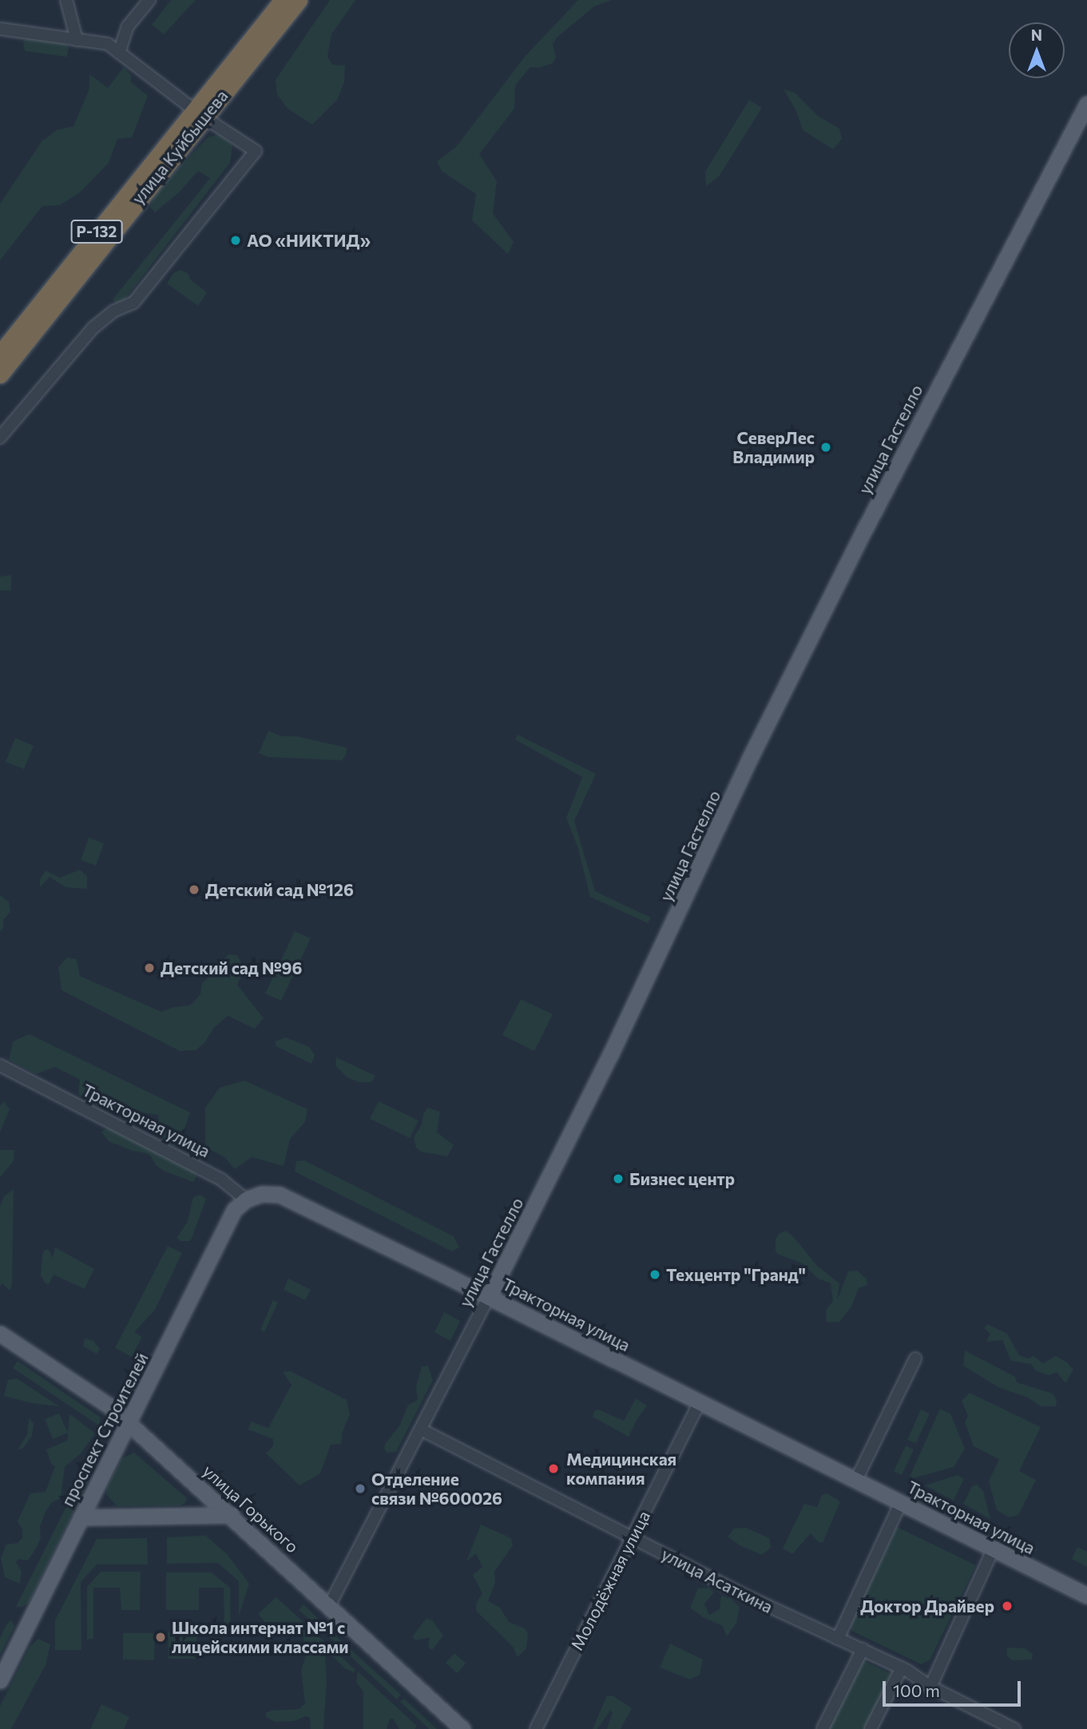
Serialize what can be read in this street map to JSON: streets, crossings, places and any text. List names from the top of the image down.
{
  "streets": {
    "highway": ["улица Куйбышева", "Р-132"],
    "main road": [
      "улица Гастелло",
      "Тракторная улица",
      "проспект Строителей",
      "улица Горького"
    ],
    "street": ["Молодёжная улица", "улица Асаткина"]
  },
  "crossings": [
    ["улица Гастелло", "Тракторная улица"],
    ["улица Гастелло", "улица Горького"],
    ["улица Гастелло", "улица Асаткина"],
    ["Тракторная улица", "проспект Строителей"],
    ["Тракторная улица", "Молодёжная улица"],
    ["проспект Строителей", "улица Горького"],
    ["Молодёжная улица", "улица Асаткина"]
  ],
  "places": [
    "АО «НИКТИД»",
    "СеверЛес Владимир",
    "Детский сад №126",
    "Детский сад №96",
    "Бизнес центр",
    "Техцентр \"Гранд\"",
    "Медицинская компания",
    "Отделение связи №600026",
    "Доктор Драйвер",
    "Школа интернат №1 с лицейскими классами"
  ],
  "scale_bar": "100 m",
  "north": "top"
}
